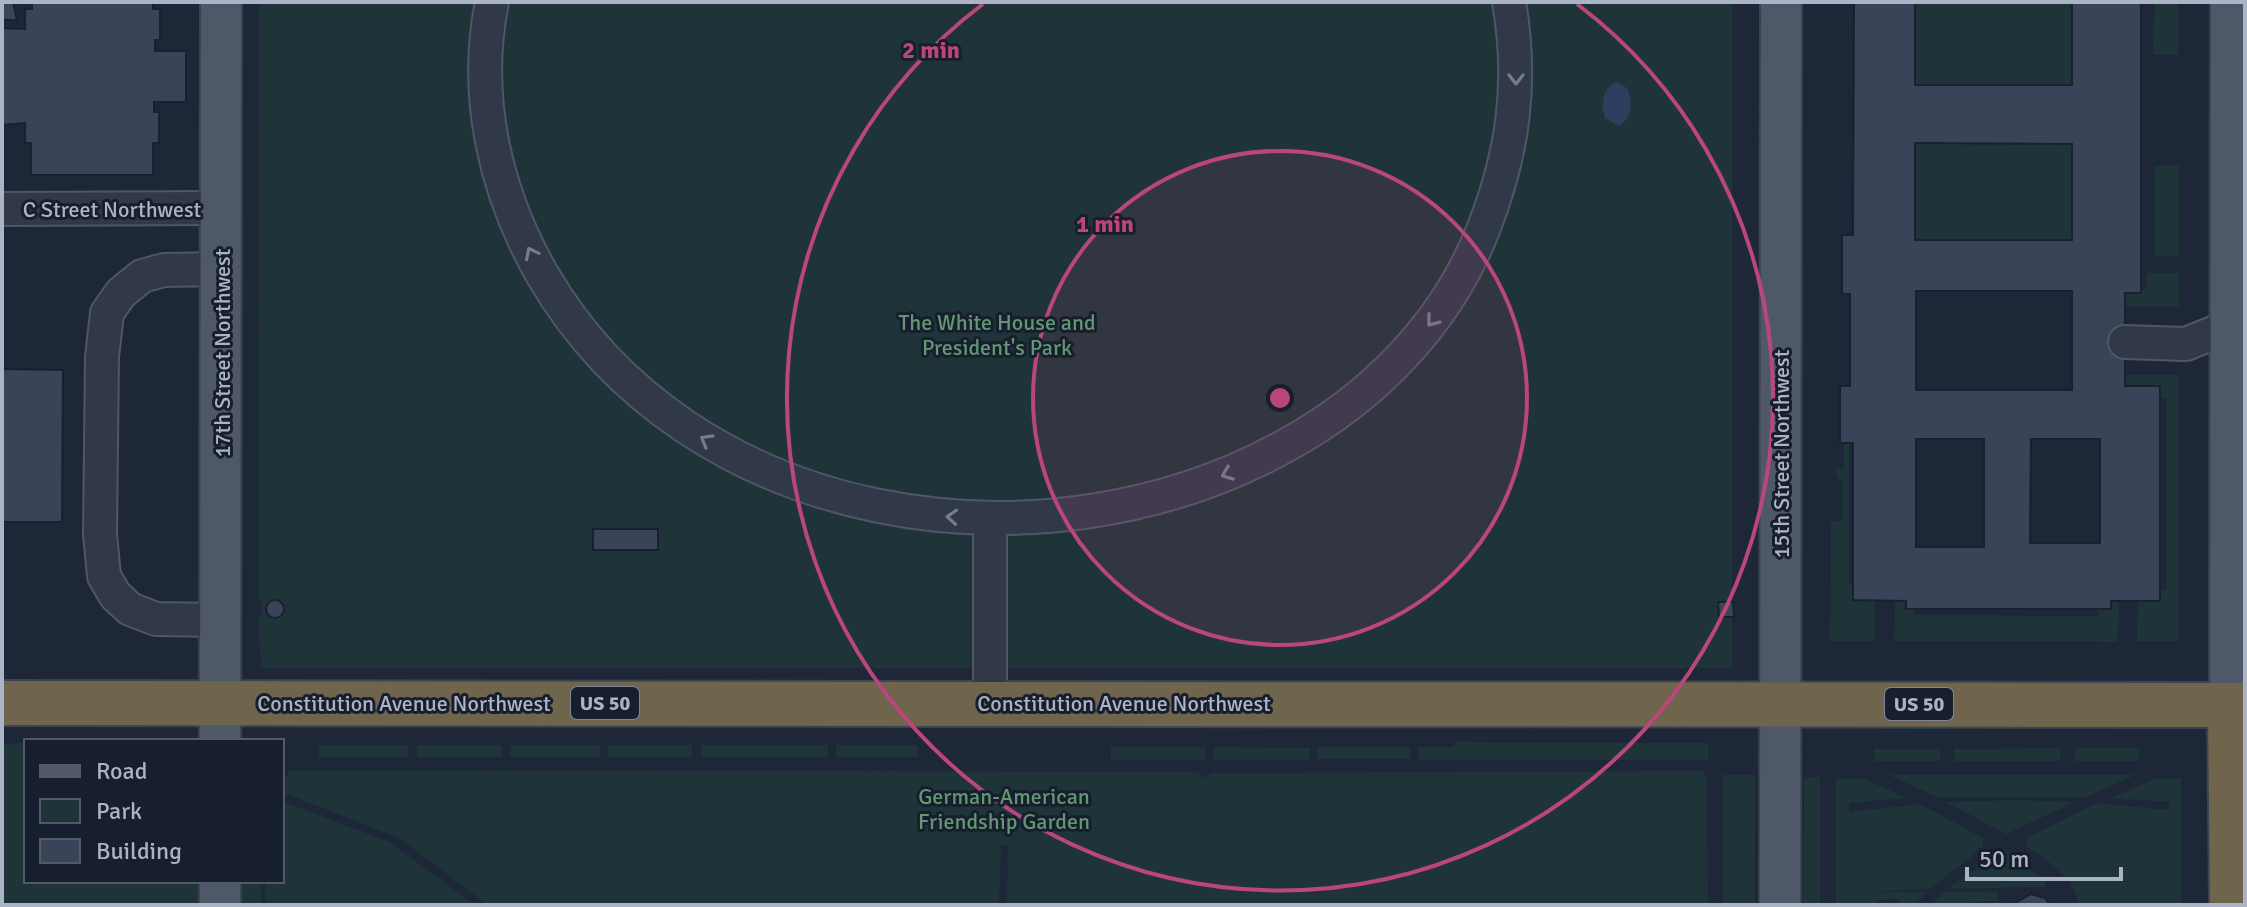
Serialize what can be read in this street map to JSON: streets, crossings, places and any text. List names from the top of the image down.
{
  "streets": {
    "highway": ["Constitution Avenue Northwest", "US 50"],
    "main road": ["17th Street Northwest", "15th Street Northwest"],
    "street": ["C Street Northwest"]
  },
  "crossings": [
    ["C Street Northwest", "17th Street Northwest"],
    ["17th Street Northwest", "Constitution Avenue Northwest"],
    ["15th Street Northwest", "Constitution Avenue Northwest"]
  ],
  "parks": ["The White House and President's Park", "German-American Friendship Garden"],
  "legend": ["Road", "Park", "Building"],
  "scale_bar": "50 m",
  "rings": ["2 min", "1 min"]
}
